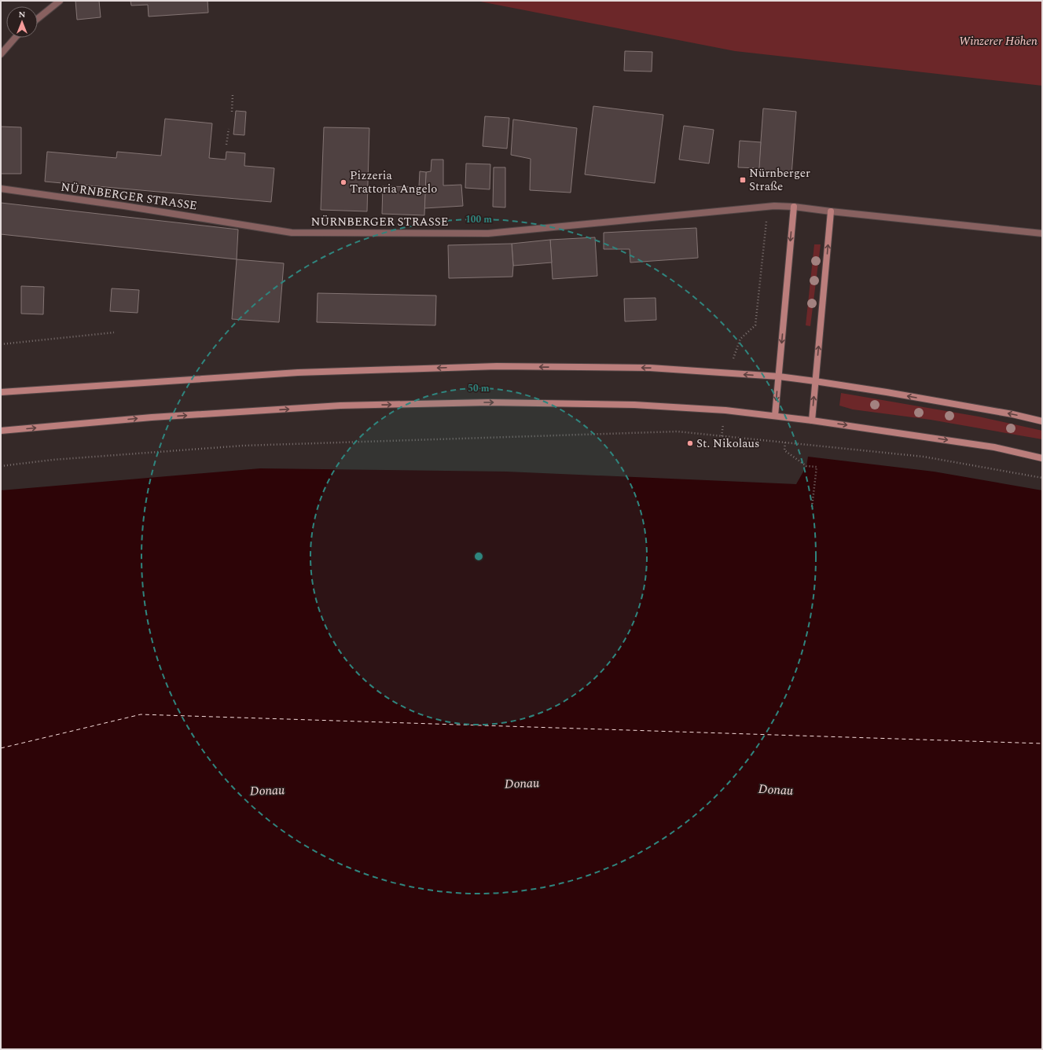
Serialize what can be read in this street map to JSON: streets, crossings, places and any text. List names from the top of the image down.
{
  "streets": {
    "street": ["NÜRNBERGER STRASSE"]
  },
  "water": ["Donau"],
  "parks": ["Winzerer Höhen"],
  "places": {
    "transit": ["Nürnberger Straße"],
    "other": ["Pizzeria Trattoria Angelo", "St. Nikolaus"]
  },
  "north": "top",
  "rings": ["100 m", "50 m"]
}
